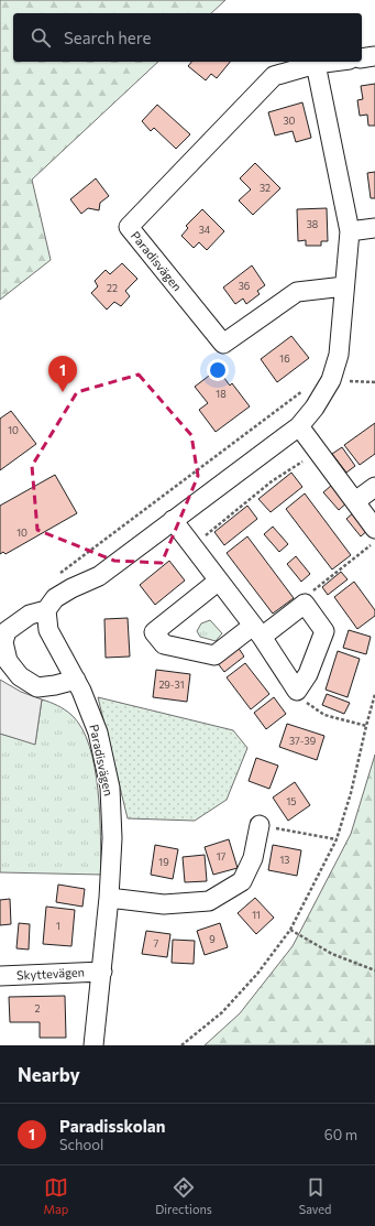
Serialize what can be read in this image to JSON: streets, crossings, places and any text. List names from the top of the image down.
{
  "streets": {
    "street": ["Paradisvägen", "Skyttevägen"]
  },
  "crossings": [
    ["Paradisvägen", "Skyttevägen"]
  ],
  "house_numbers": [
    "30",
    "32",
    "38",
    "34",
    "36",
    "22",
    "16",
    "18",
    "10",
    "10",
    "29-31",
    "37-39",
    "15",
    "17",
    "13",
    "19",
    "11",
    "1",
    "9",
    "7",
    "2"
  ],
  "page": {
    "search": "Search here",
    "pins": "1",
    "heading": "Nearby",
    "list": [
      {
        "mark": "1",
        "name": "Paradisskolan",
        "note": "School",
        "value": "60 m"
      }
    ],
    "nav": ["Map", "Directions", "Saved"]
  }
}
